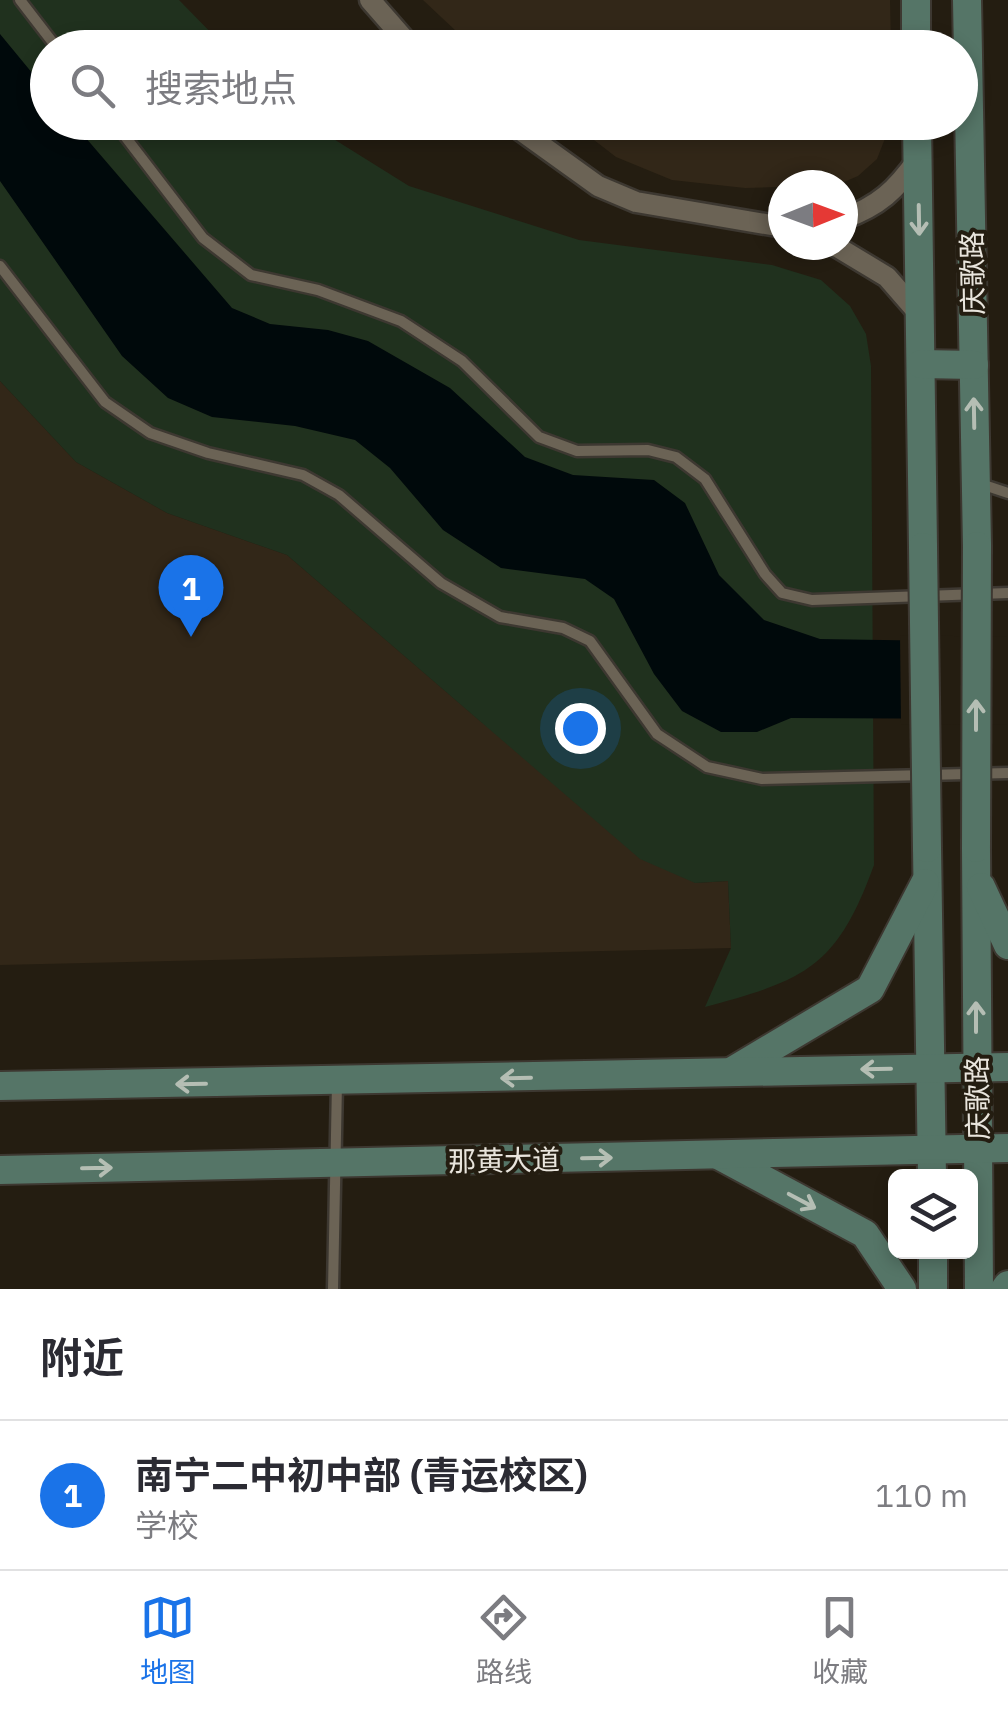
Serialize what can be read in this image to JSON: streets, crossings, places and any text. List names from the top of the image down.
{
  "streets": {
    "main road": ["庆歌路", "那黄大道"]
  },
  "crossings": [
    ["庆歌路", "那黄大道"]
  ],
  "north": "right",
  "page": {
    "search": "搜索地点",
    "pins": "1",
    "heading": "附近",
    "list": [
      {
        "mark": "1",
        "name": "南宁二中初中部 (青运校区)",
        "note": "学校",
        "value": "110 m"
      }
    ],
    "nav": ["地图", "路线", "收藏"]
  }
}
